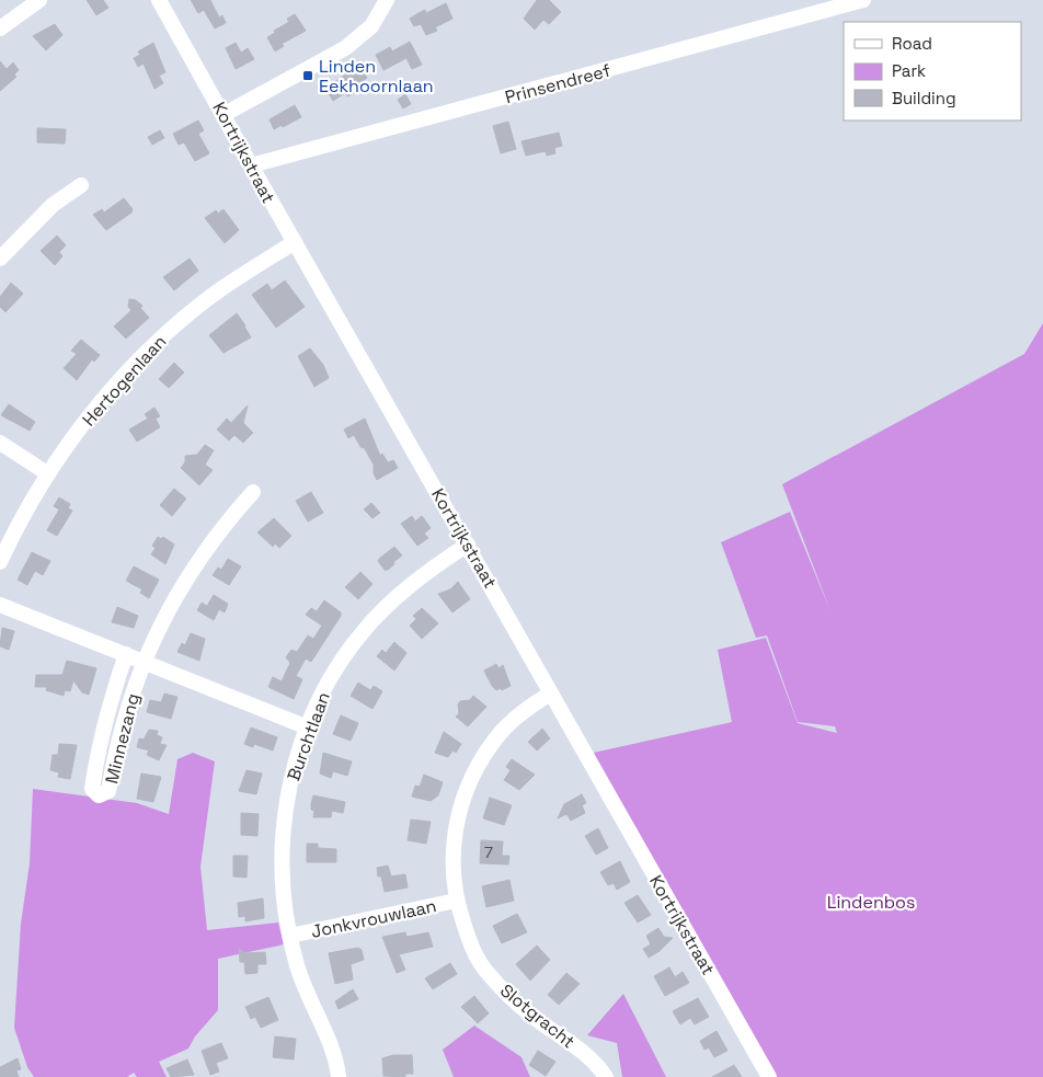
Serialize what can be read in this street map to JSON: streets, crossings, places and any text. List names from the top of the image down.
{
  "streets": {
    "street": [
      "Prinsendreef",
      "Kortrijkstraat",
      "Hertogenlaan",
      "Burchtlaan",
      "Minnezang",
      "Jonkvrouwlaan",
      "Slotgracht"
    ]
  },
  "crossings": [
    ["Prinsendreef", "Kortrijkstraat"],
    ["Kortrijkstraat", "Hertogenlaan"],
    ["Kortrijkstraat", "Burchtlaan"],
    ["Kortrijkstraat", "Slotgracht"],
    ["Burchtlaan", "Jonkvrouwlaan"],
    ["Jonkvrouwlaan", "Slotgracht"]
  ],
  "parks": ["Lindenbos"],
  "places": {
    "transit": ["Linden Eekhoornlaan"]
  },
  "house_numbers": ["7"],
  "legend": ["Road", "Park", "Building"]
}
